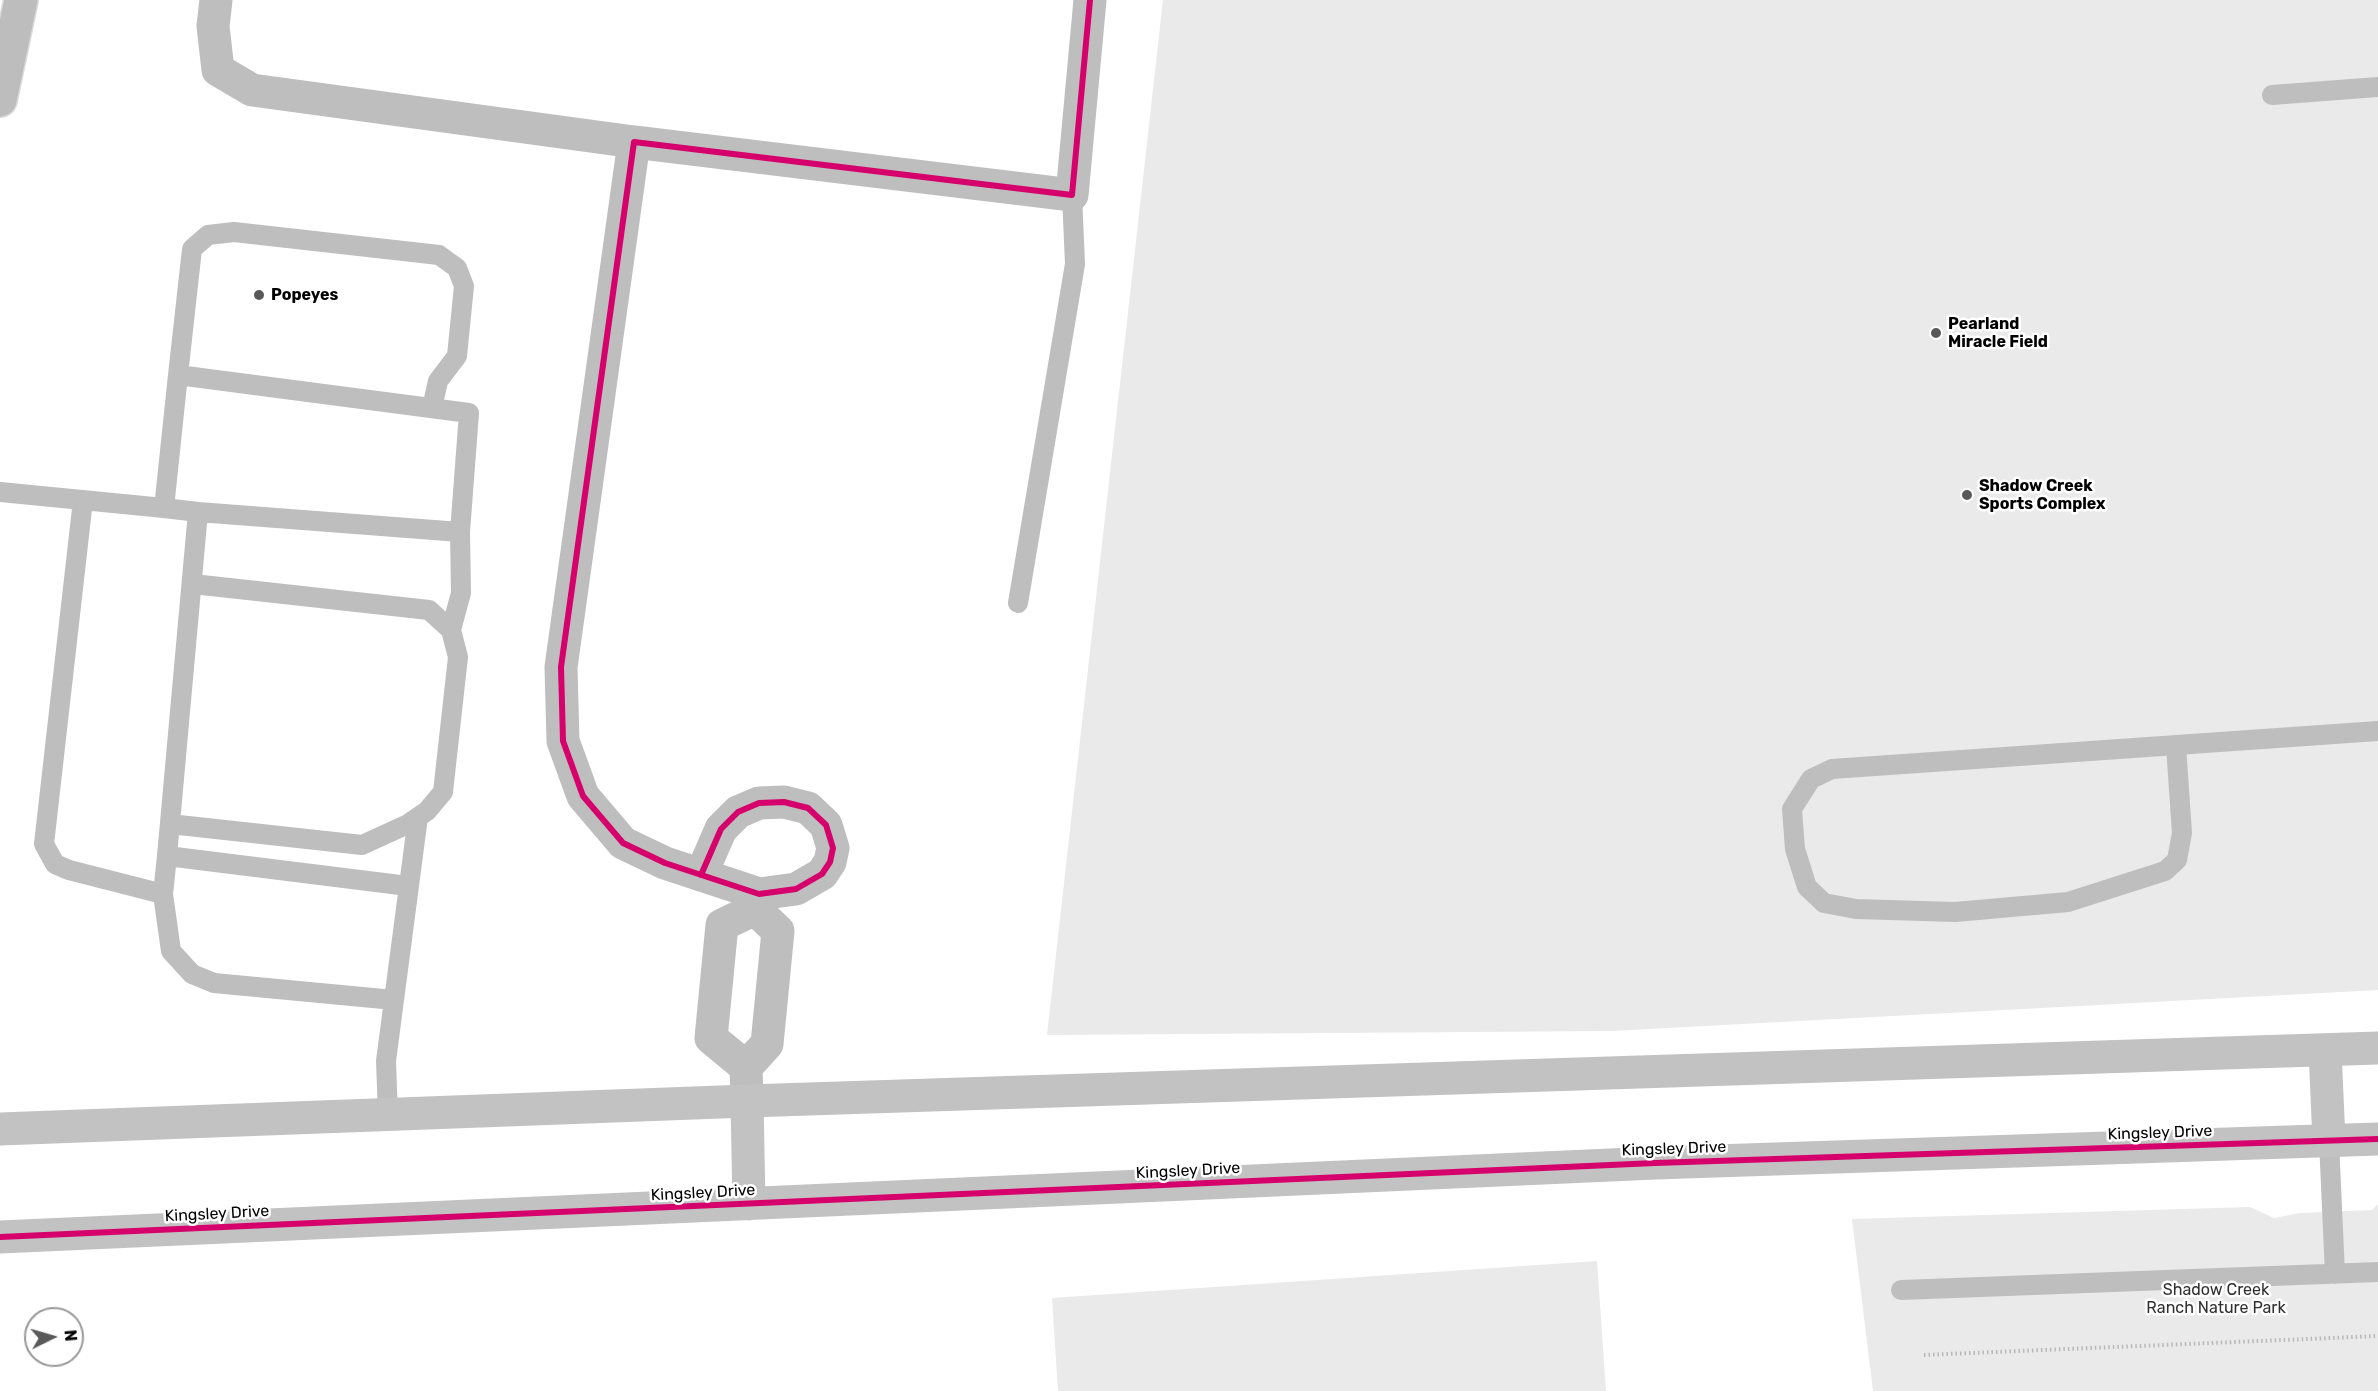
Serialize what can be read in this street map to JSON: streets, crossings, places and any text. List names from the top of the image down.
{
  "streets": {
    "street": ["Kingsley Drive"]
  },
  "parks": ["Shadow Creek Ranch Nature Park"],
  "places": ["Popeyes", "Pearland Miracle Field", "Shadow Creek Sports Complex"],
  "north": "right"
}
